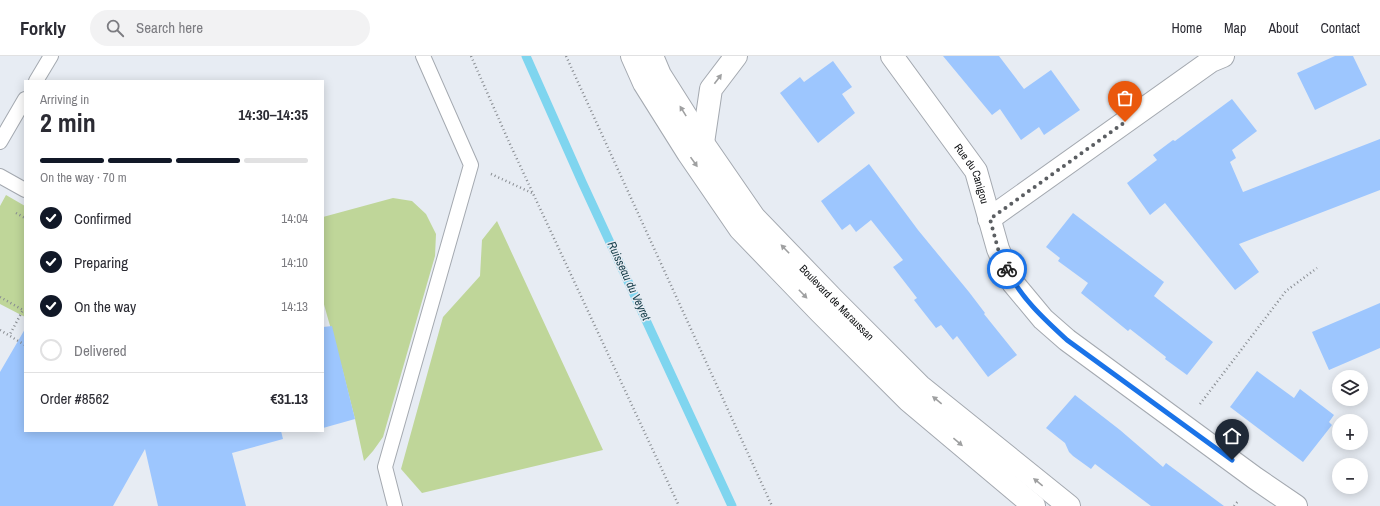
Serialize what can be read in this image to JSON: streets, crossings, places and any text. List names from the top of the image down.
{
  "streets": {
    "main road": ["Rue du Canigou", "Boulevard de Maraussan"]
  },
  "water": ["Ruisseau du Veyret"],
  "page": {
    "header": "Forkly",
    "search": "Search here",
    "nav": [
      "Home",
      "Map",
      "About",
      "Contact"
    ],
    "heading": ["2 min", "Arriving in", "14:30–14:35"],
    "panel": ["Order #8562", "€31.13"],
    "bar": "On the way · 70 m",
    "list": [
      ["Confirmed", "14:04"],
      ["Preparing", "14:10"],
      ["On the way", "14:13"],
      "Delivered"
    ],
    "map_buttons": ["+", "−"]
  }
}
